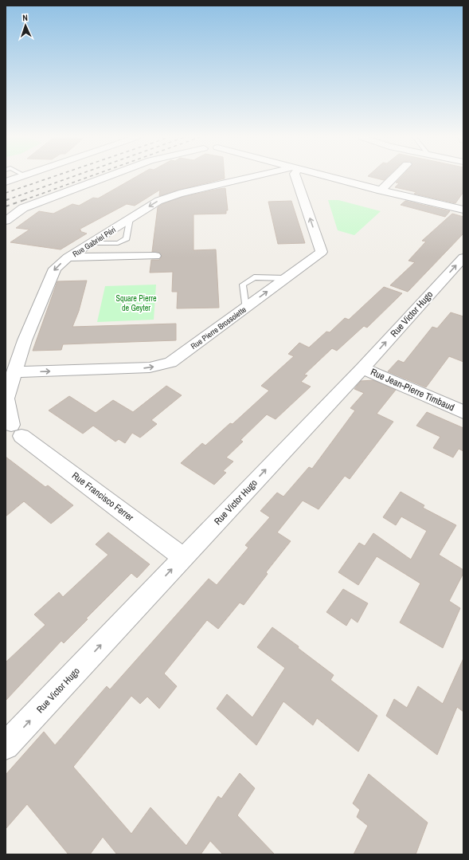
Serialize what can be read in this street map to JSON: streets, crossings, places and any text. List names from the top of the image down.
{
  "streets": {
    "street": [
      "Rue Gabriel Péri",
      "Rue Victor Hugo",
      "Rue Pierre Brossolette",
      "Rue Jean-Pierre Timbaud",
      "Rue Francisco Ferrer"
    ]
  },
  "crossings": [
    ["Rue Gabriel Péri", "Rue Pierre Brossolette"],
    ["Rue Gabriel Péri", "Rue Francisco Ferrer"],
    ["Rue Victor Hugo", "Rue Jean-Pierre Timbaud"],
    ["Rue Victor Hugo", "Rue Francisco Ferrer"]
  ],
  "one_way": ["Rue Victor Hugo", "Rue Pierre Brossolette"],
  "parks": ["Square Pierre de Geyter"],
  "north": "top"
}
